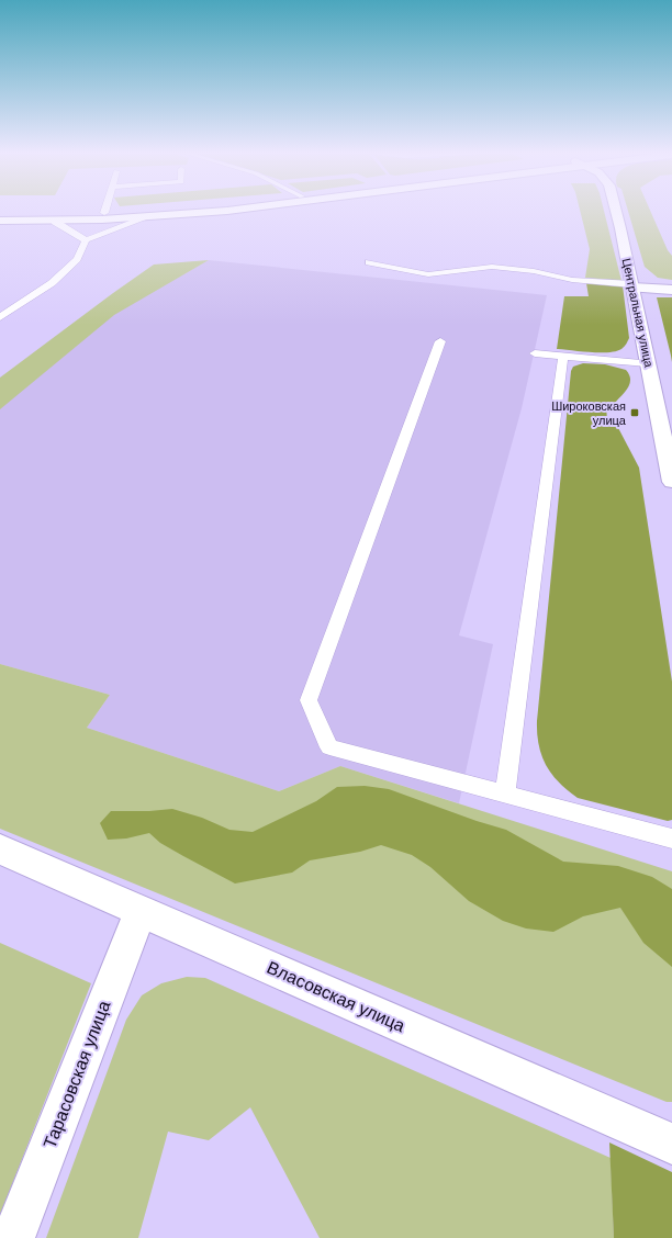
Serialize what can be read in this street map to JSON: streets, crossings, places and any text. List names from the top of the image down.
{
  "streets": {
    "main road": ["Центральная улица", "Власовская улица", "Тарасовская улица"]
  },
  "crossings": [
    ["Власовская улица", "Тарасовская улица"]
  ],
  "places": {
    "transit": ["Широковская улица"]
  }
}
